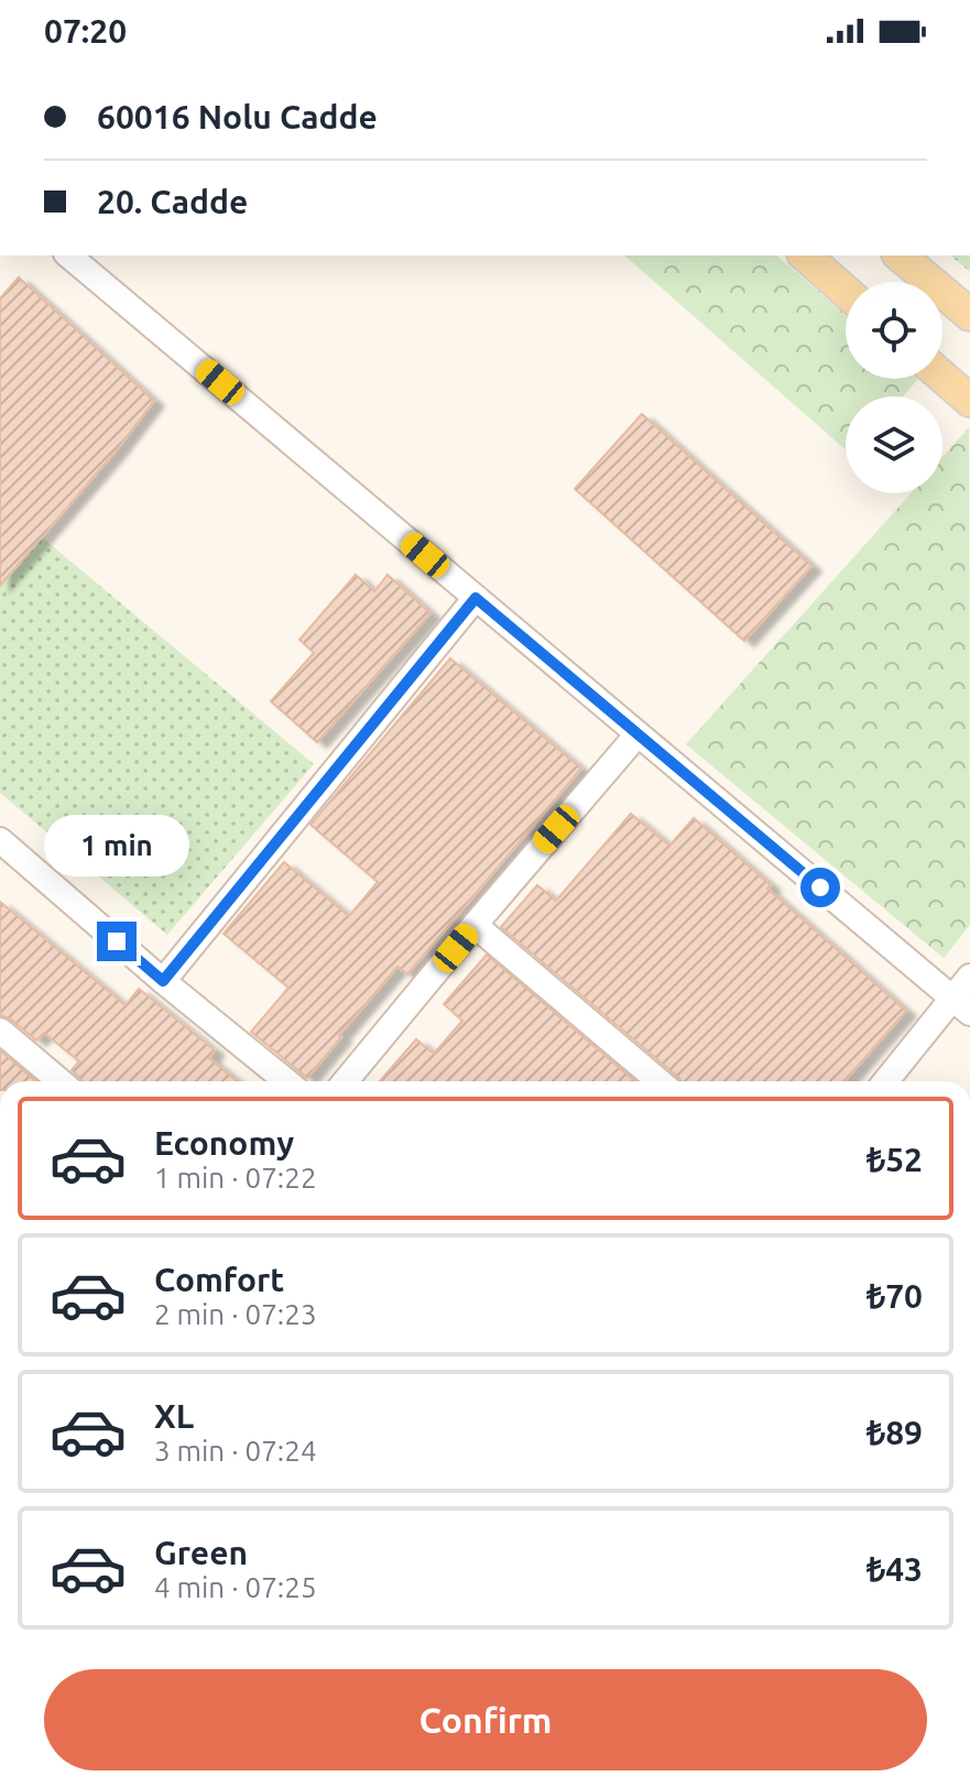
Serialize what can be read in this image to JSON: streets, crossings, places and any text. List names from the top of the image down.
{
  "page": {
    "status": "07:20",
    "banner": ["60016 Nolu Cadde", "20. Cadde"],
    "bubble": "1 min",
    "list": [
      {
        "name": "Economy",
        "note": "1 min · 07:22",
        "value": "₺52"
      },
      {
        "name": "Comfort",
        "note": "2 min · 07:23",
        "value": "₺70"
      },
      {
        "name": "XL",
        "note": "3 min · 07:24",
        "value": "₺89"
      },
      {
        "name": "Green",
        "note": "4 min · 07:25",
        "value": "₺43"
      }
    ],
    "buttons": "Confirm"
  }
}
